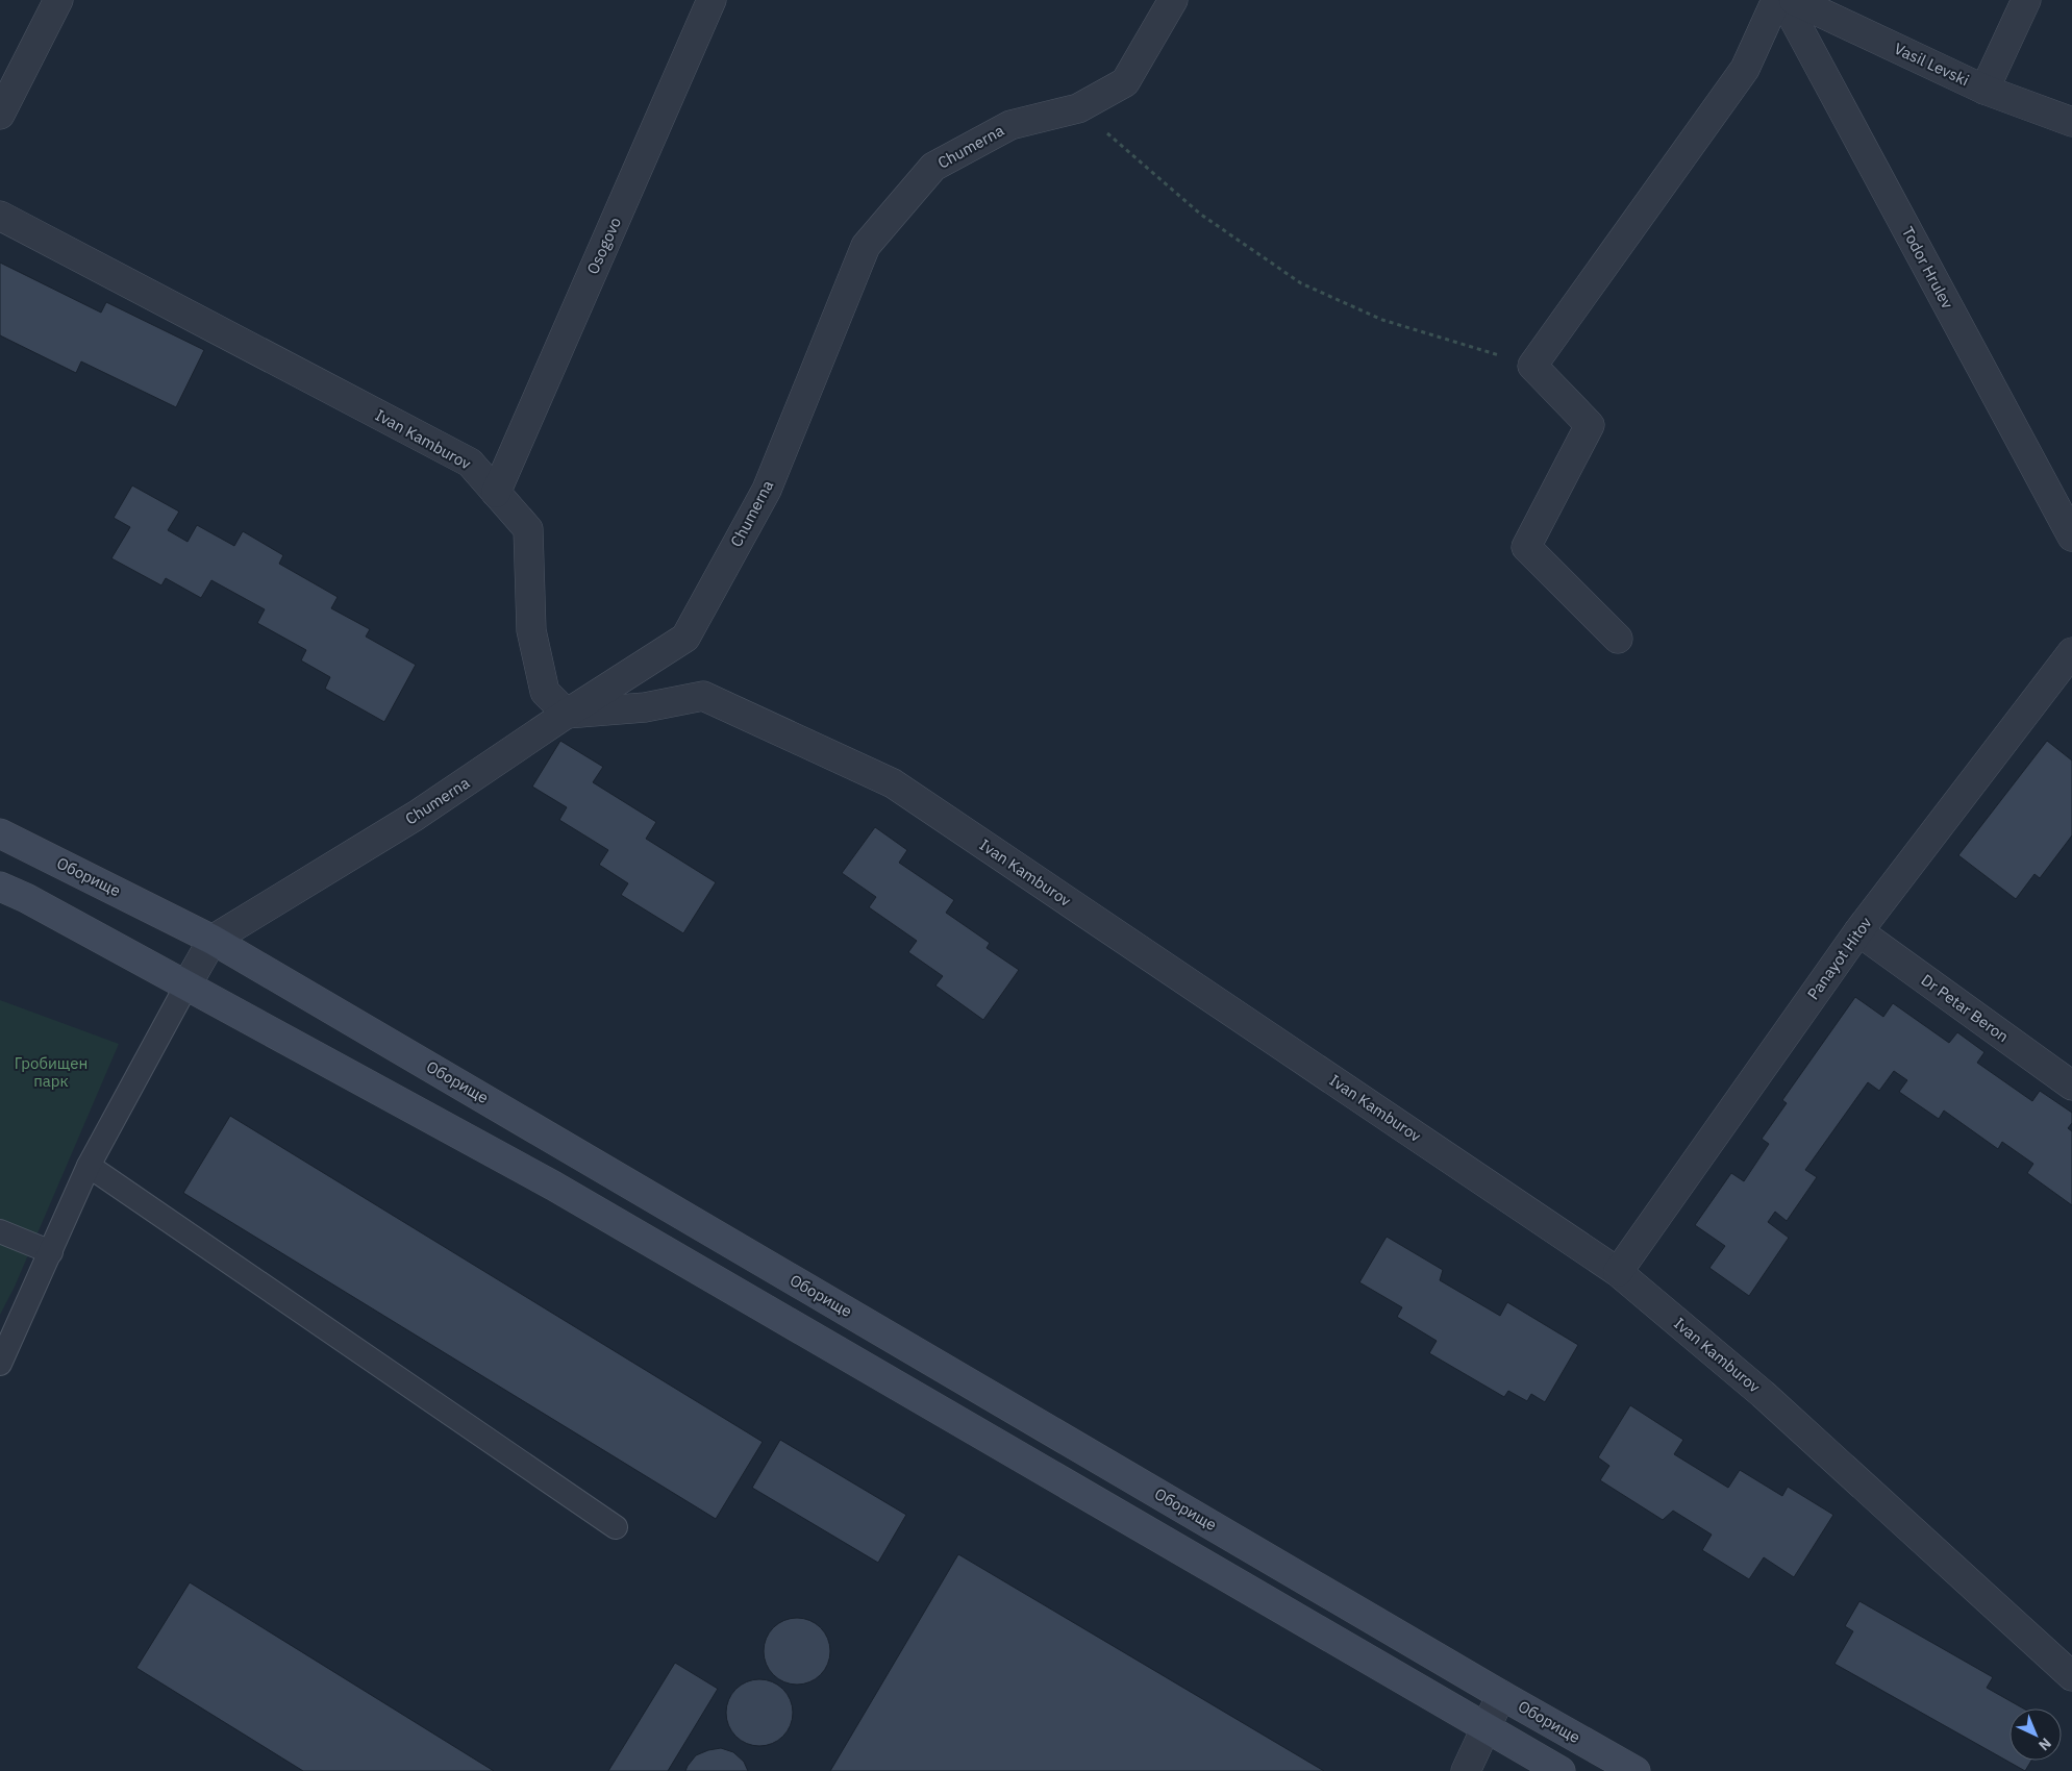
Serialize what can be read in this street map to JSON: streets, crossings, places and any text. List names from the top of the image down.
{
  "streets": {
    "main road": ["Оборище"],
    "street": [
      "Vasil Levski",
      "Chumerna",
      "Osogovo",
      "Todor Hrulev",
      "Ivan Kamburov",
      "Panayot Hitov",
      "Dr Petar Beron"
    ]
  },
  "crossings": [
    ["Chumerna", "Ivan Kamburov"],
    ["Chumerna", "Оборище"],
    ["Osogovo", "Ivan Kamburov"],
    ["Ivan Kamburov", "Panayot Hitov"],
    ["Panayot Hitov", "Dr Petar Beron"]
  ],
  "parks": ["Гробищен парк"],
  "north": "bottom right"
}
